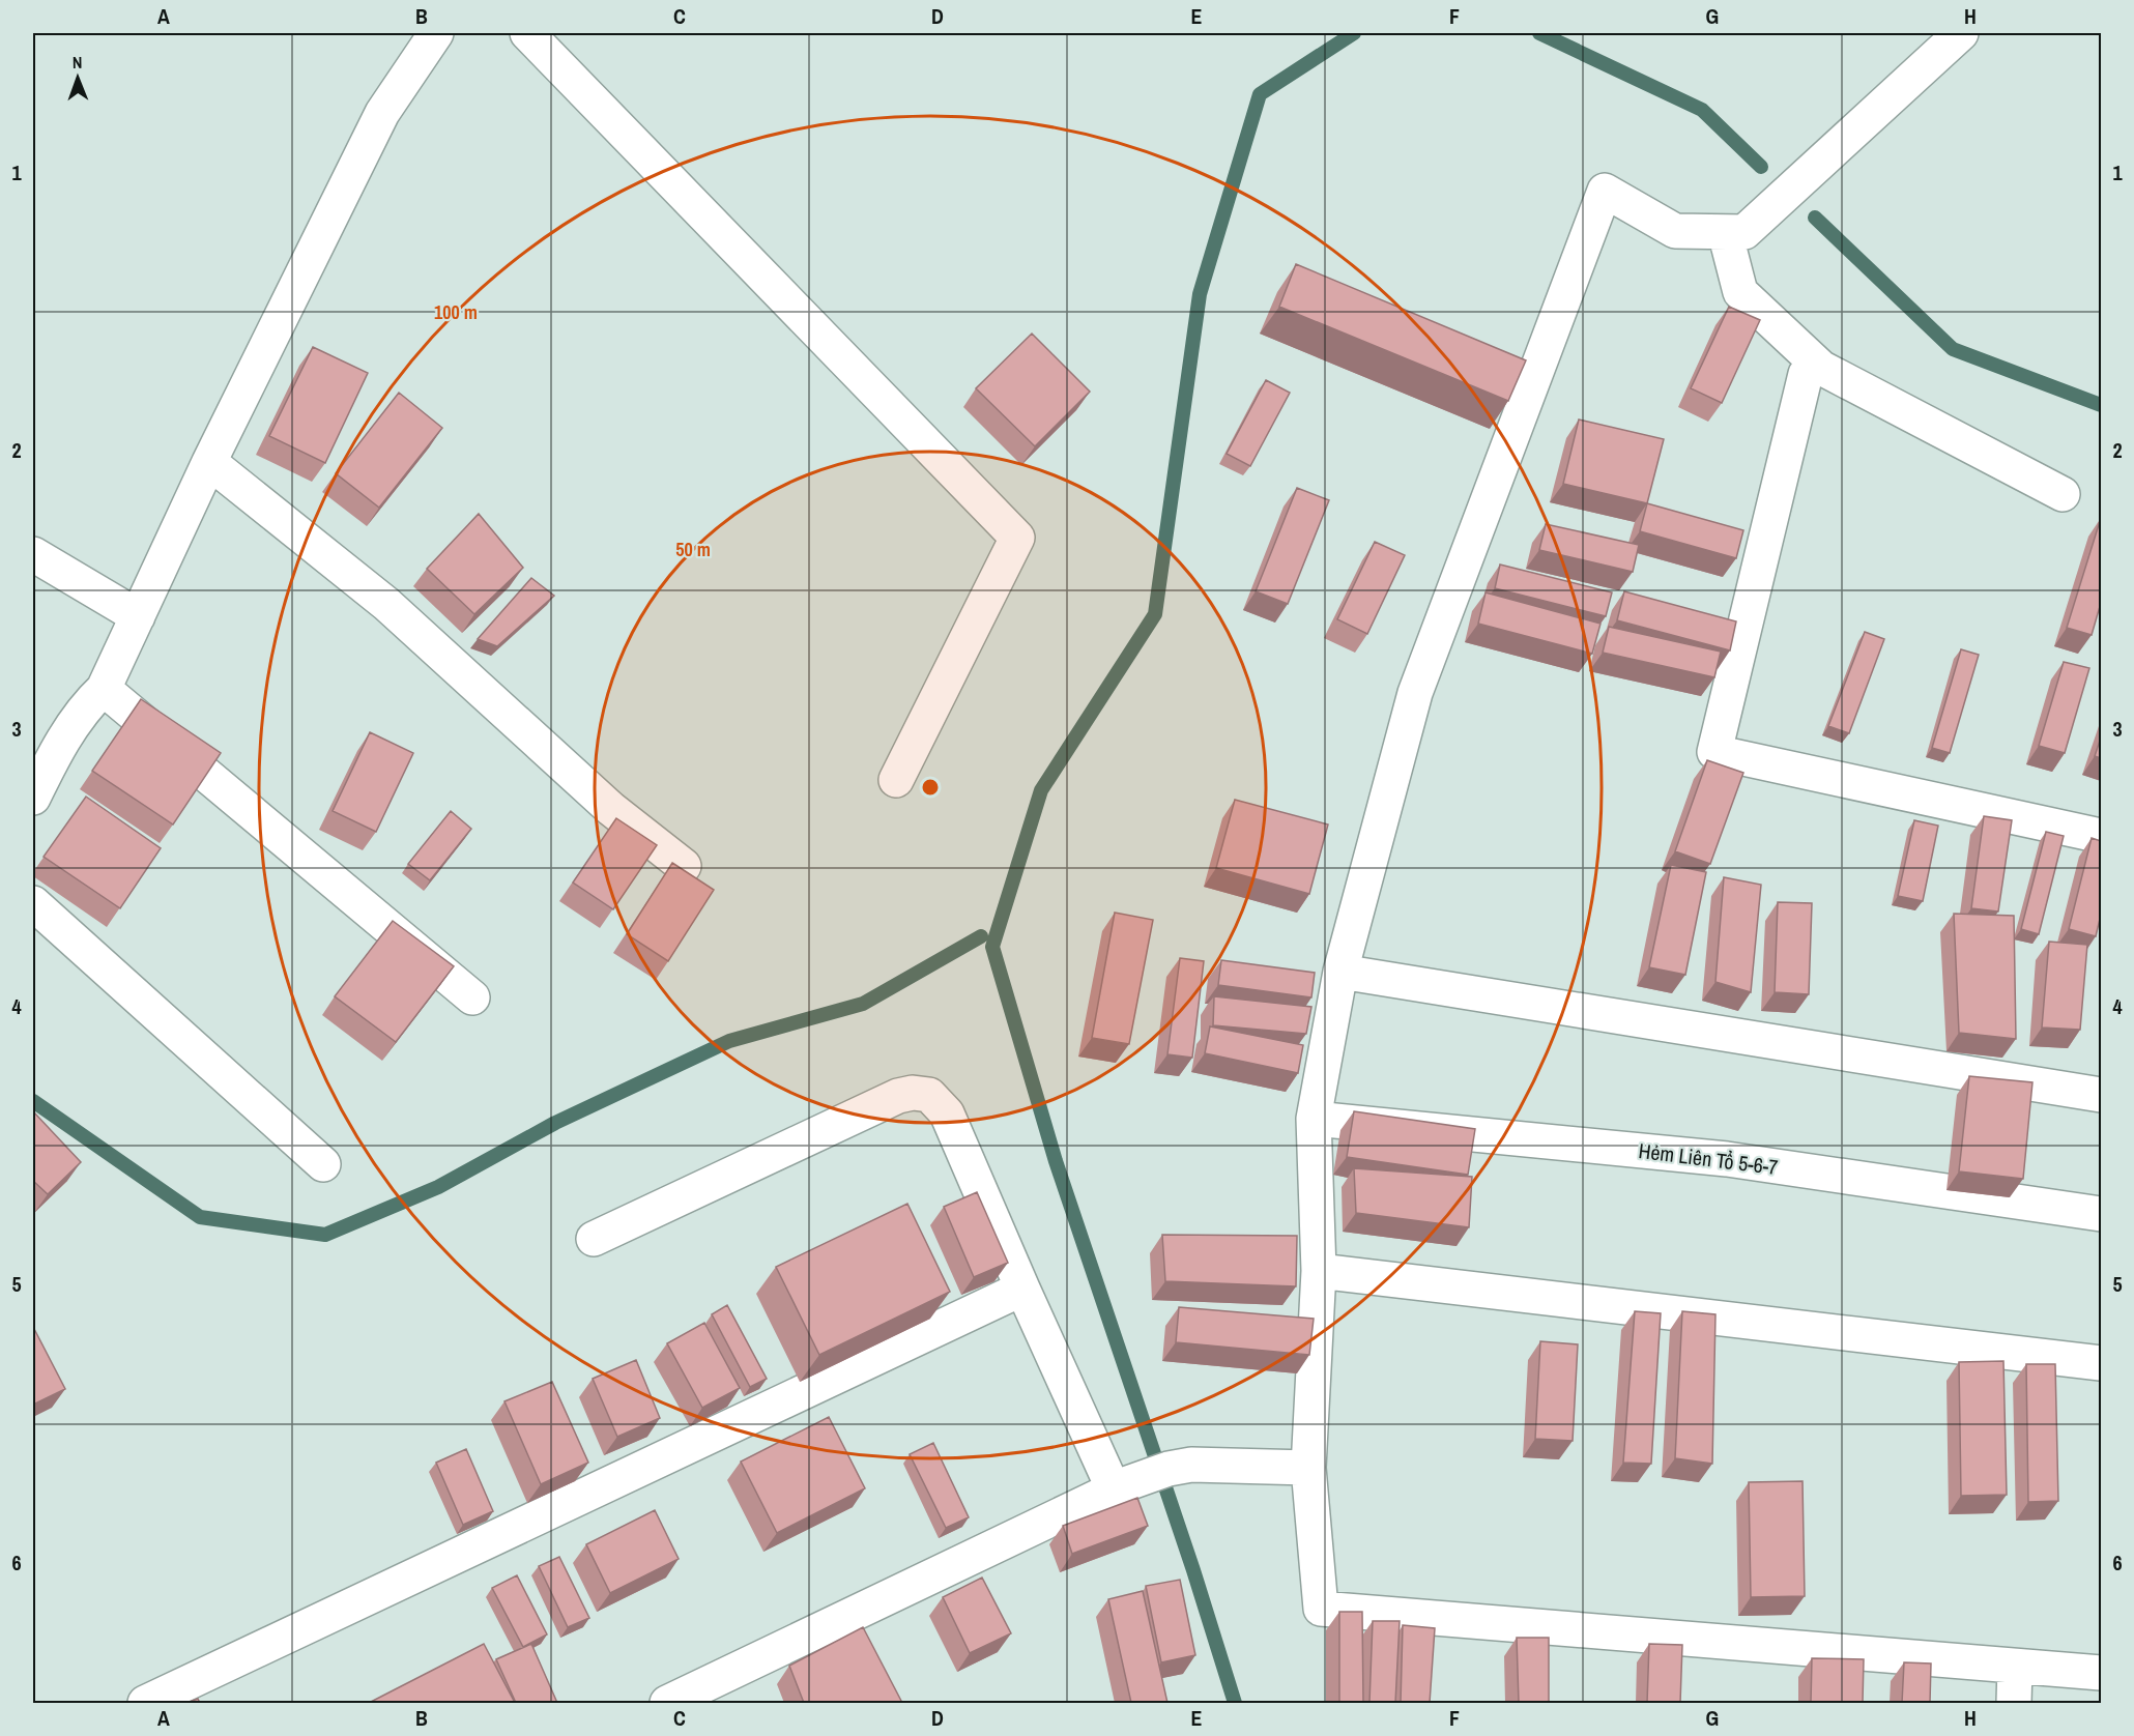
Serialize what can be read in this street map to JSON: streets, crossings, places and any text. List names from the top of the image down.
{
  "streets": {
    "street": ["Hẻm Liên Tổ 5-6-7"]
  },
  "north": "top",
  "grid": {
    "columns": [
      "A",
      "B",
      "C",
      "D",
      "E",
      "F",
      "G",
      "H"
    ],
    "rows": [
      "1",
      "2",
      "3",
      "4",
      "5",
      "6"
    ]
  },
  "rings": ["100 m", "50 m"]
}
